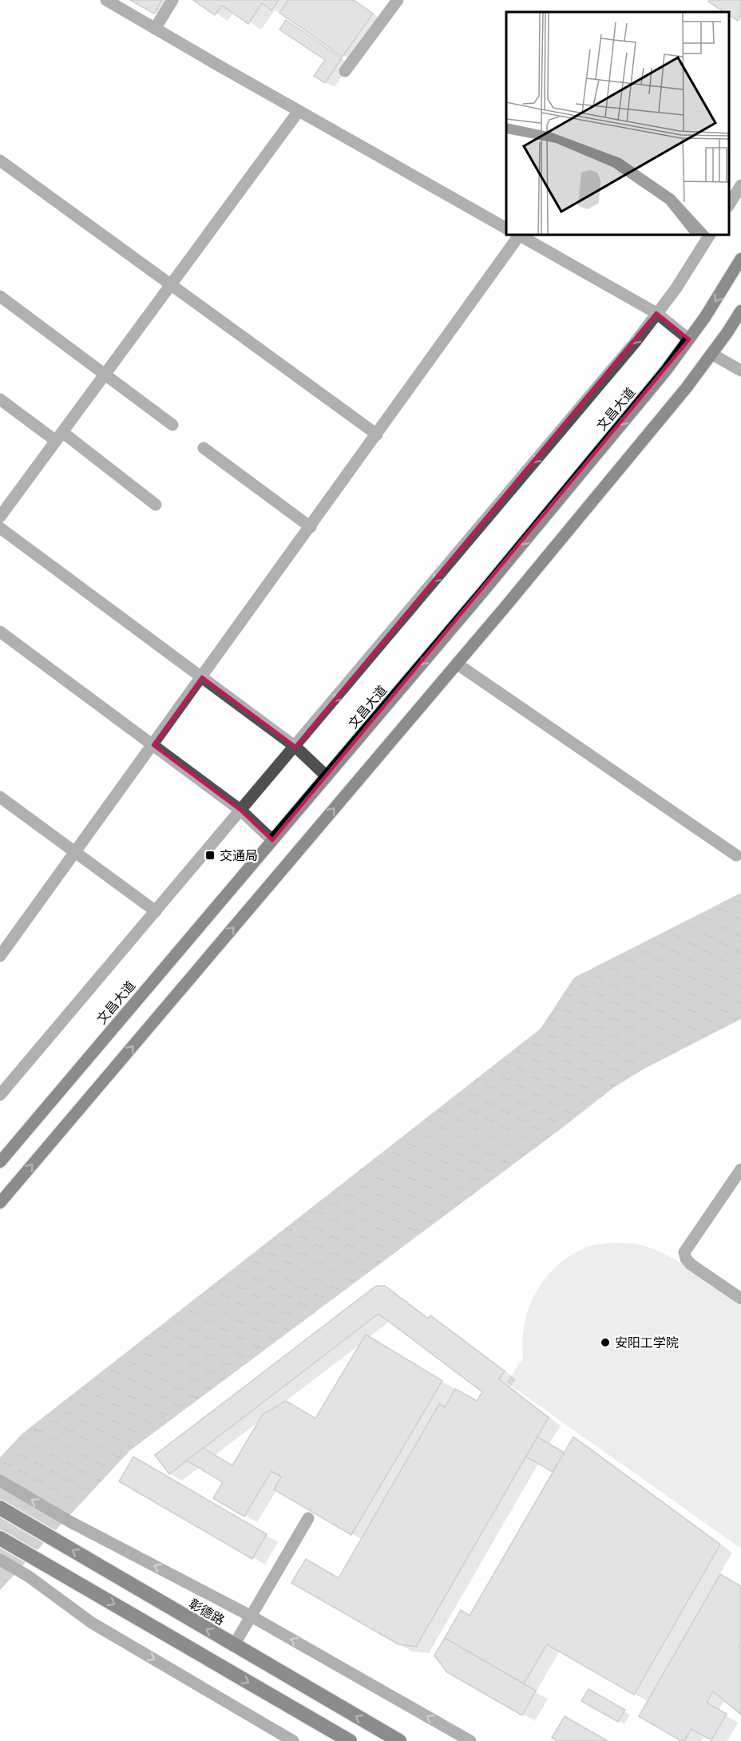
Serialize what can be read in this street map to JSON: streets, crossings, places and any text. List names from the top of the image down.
{
  "streets": {
    "highway": ["彰德路"],
    "main road": ["文昌大道"]
  },
  "places": {
    "transit": ["交通局"],
    "other": ["安阳工学院"]
  }
}
